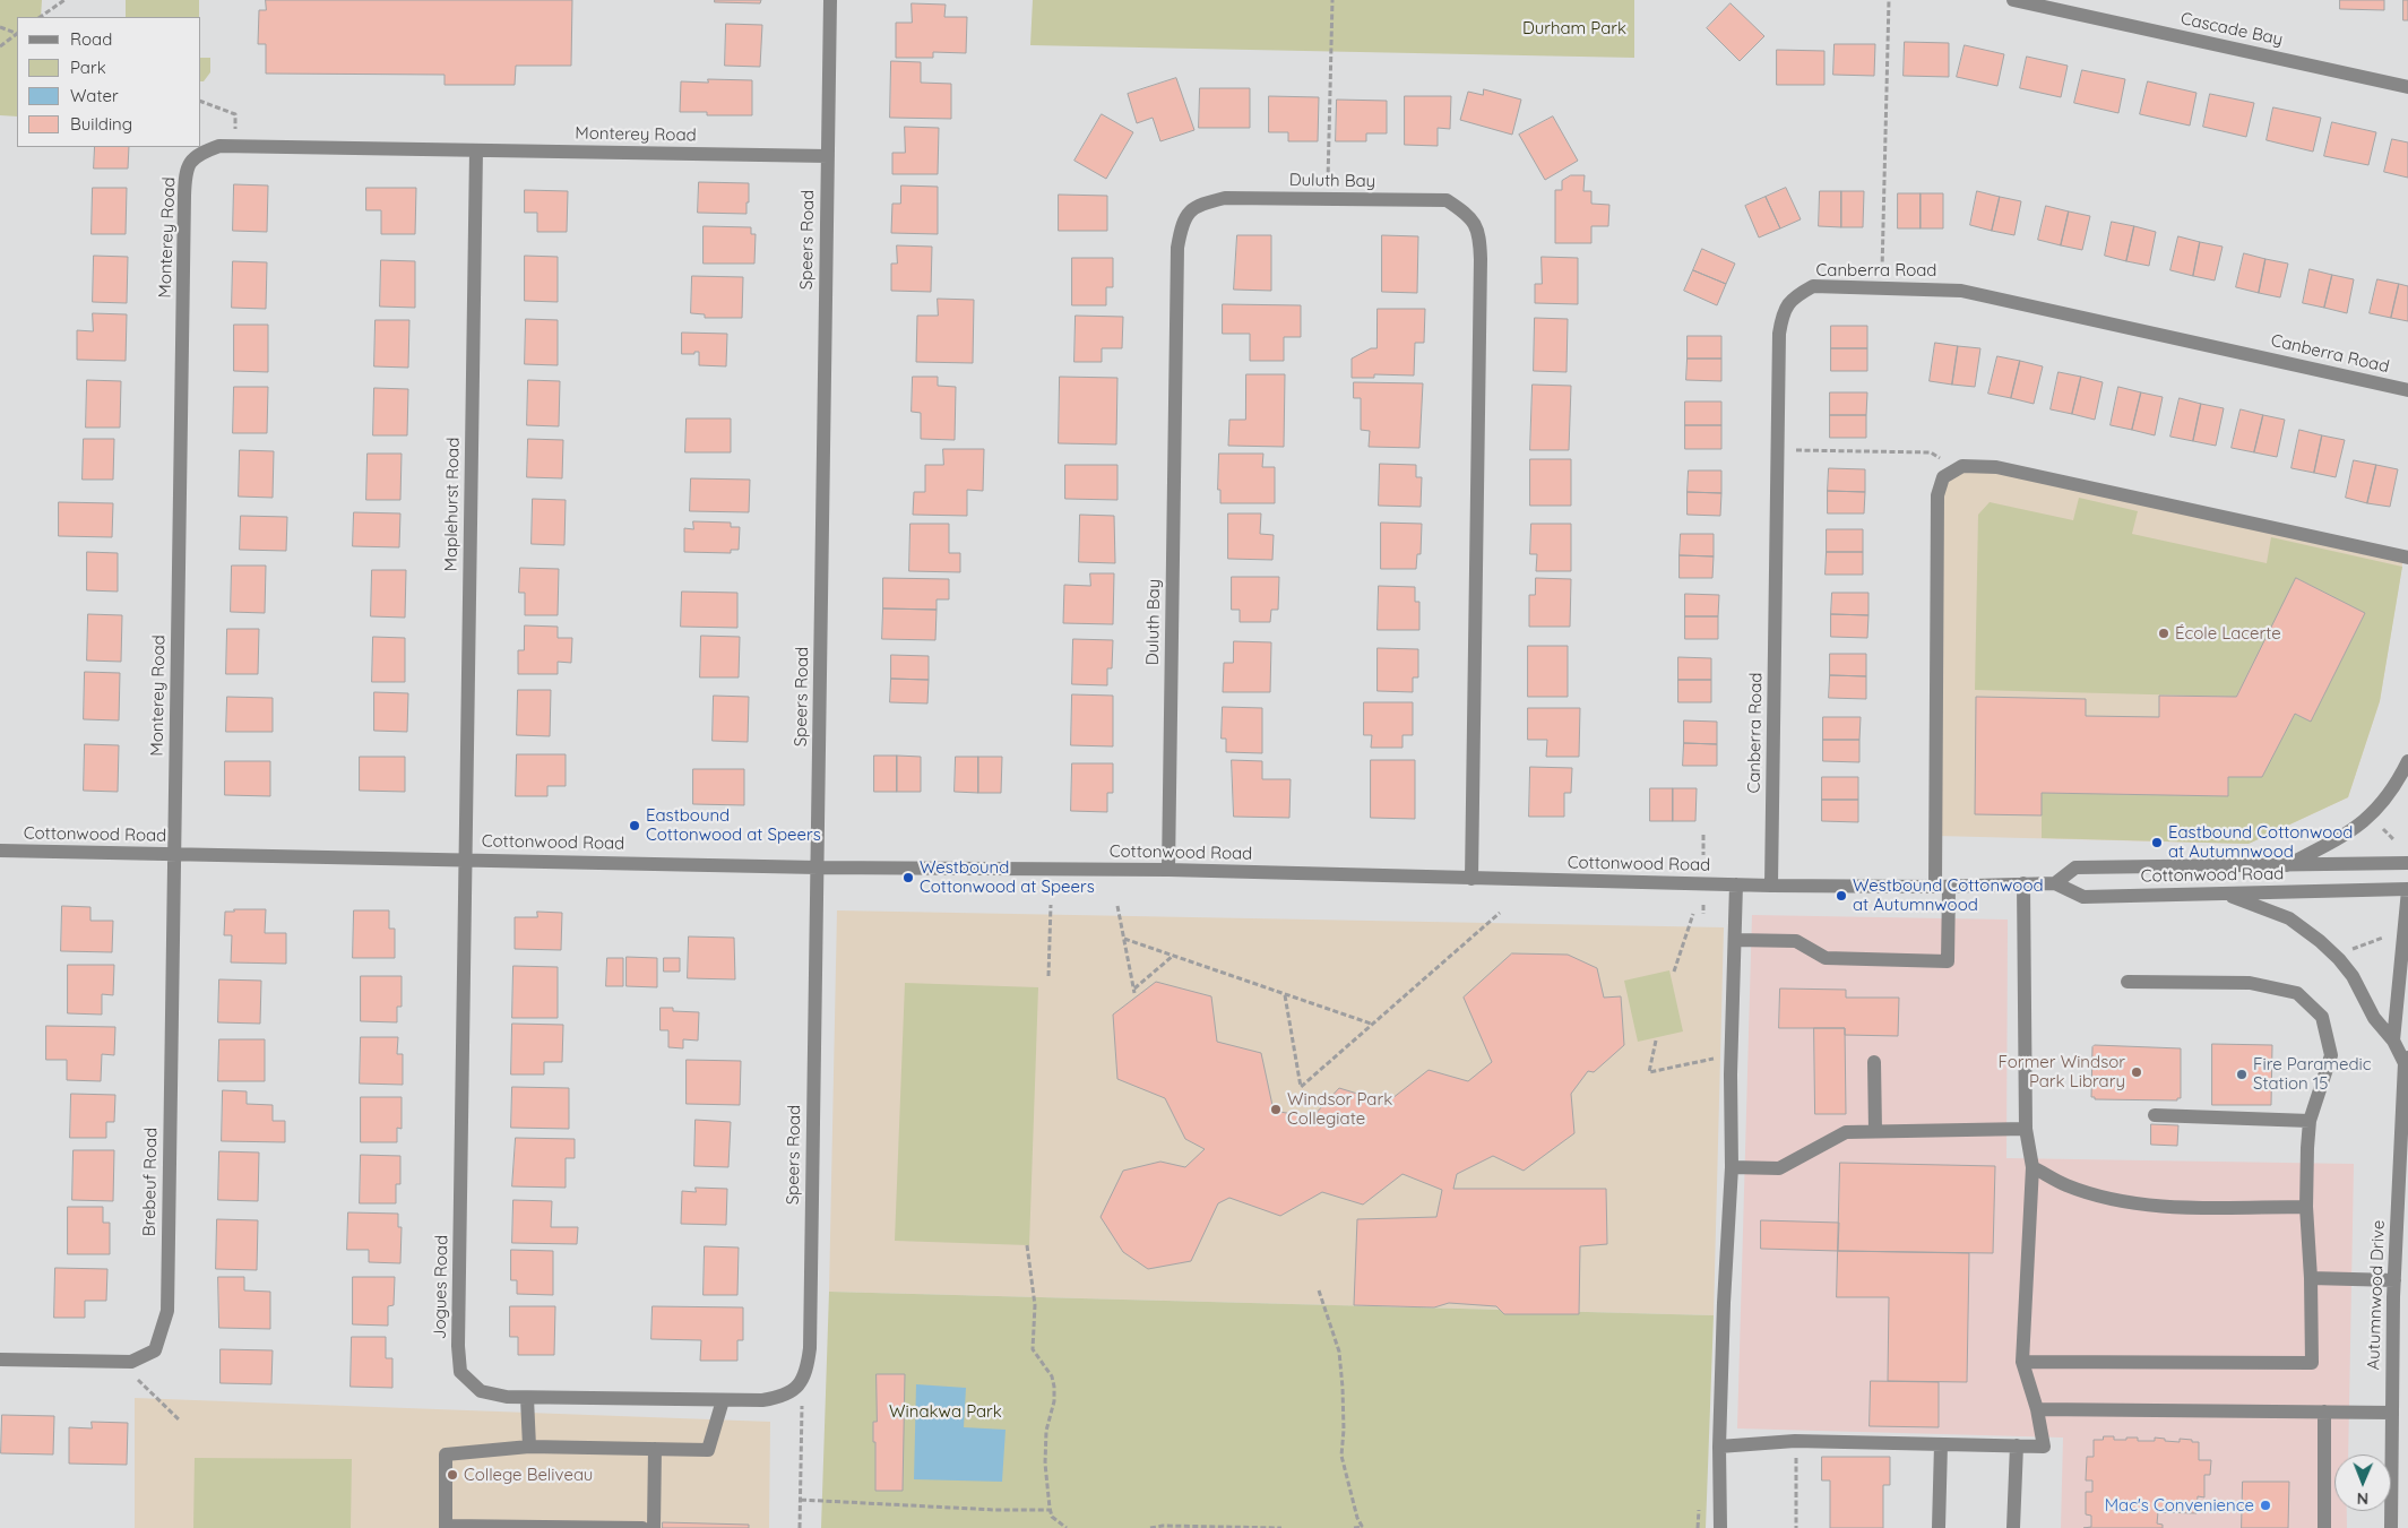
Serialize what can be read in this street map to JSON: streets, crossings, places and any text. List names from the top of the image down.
{
  "streets": {
    "street": [
      "Cascade Bay",
      "Monterey Road",
      "Duluth Bay",
      "Speers Road",
      "Canberra Road",
      "Maplehurst Road",
      "Cottonwood Road",
      "Brebeuf Road",
      "Jogues Road",
      "Autumnwood Drive"
    ]
  },
  "crossings": [
    ["Monterey Road", "Speers Road"],
    ["Monterey Road", "Maplehurst Road"],
    ["Monterey Road", "Cottonwood Road"],
    ["Monterey Road", "Brebeuf Road"],
    ["Duluth Bay", "Cottonwood Road"],
    ["Speers Road", "Cottonwood Road"],
    ["Speers Road", "Jogues Road"],
    ["Canberra Road", "Cottonwood Road"],
    ["Maplehurst Road", "Cottonwood Road"],
    ["Maplehurst Road", "Jogues Road"],
    ["Cottonwood Road", "Brebeuf Road"],
    ["Cottonwood Road", "Jogues Road"],
    ["Cottonwood Road", "Autumnwood Drive"]
  ],
  "parks": ["Durham Park", "Winakwa Park"],
  "places": [
    "École Lacerte",
    "Eastbound Cottonwood at Speers",
    "Eastbound Cottonwood at Autumnwood",
    "Westbound Cottonwood at Speers",
    "Westbound Cottonwood at Autumnwood",
    "Former Windsor Park Library",
    "Fire Paramedic Station 15",
    "Windsor Park Collegiate",
    "College Beliveau",
    "Mac's Convenience"
  ],
  "legend": [
    "Road",
    "Park",
    "Water",
    "Building"
  ],
  "north": "bottom"
}
